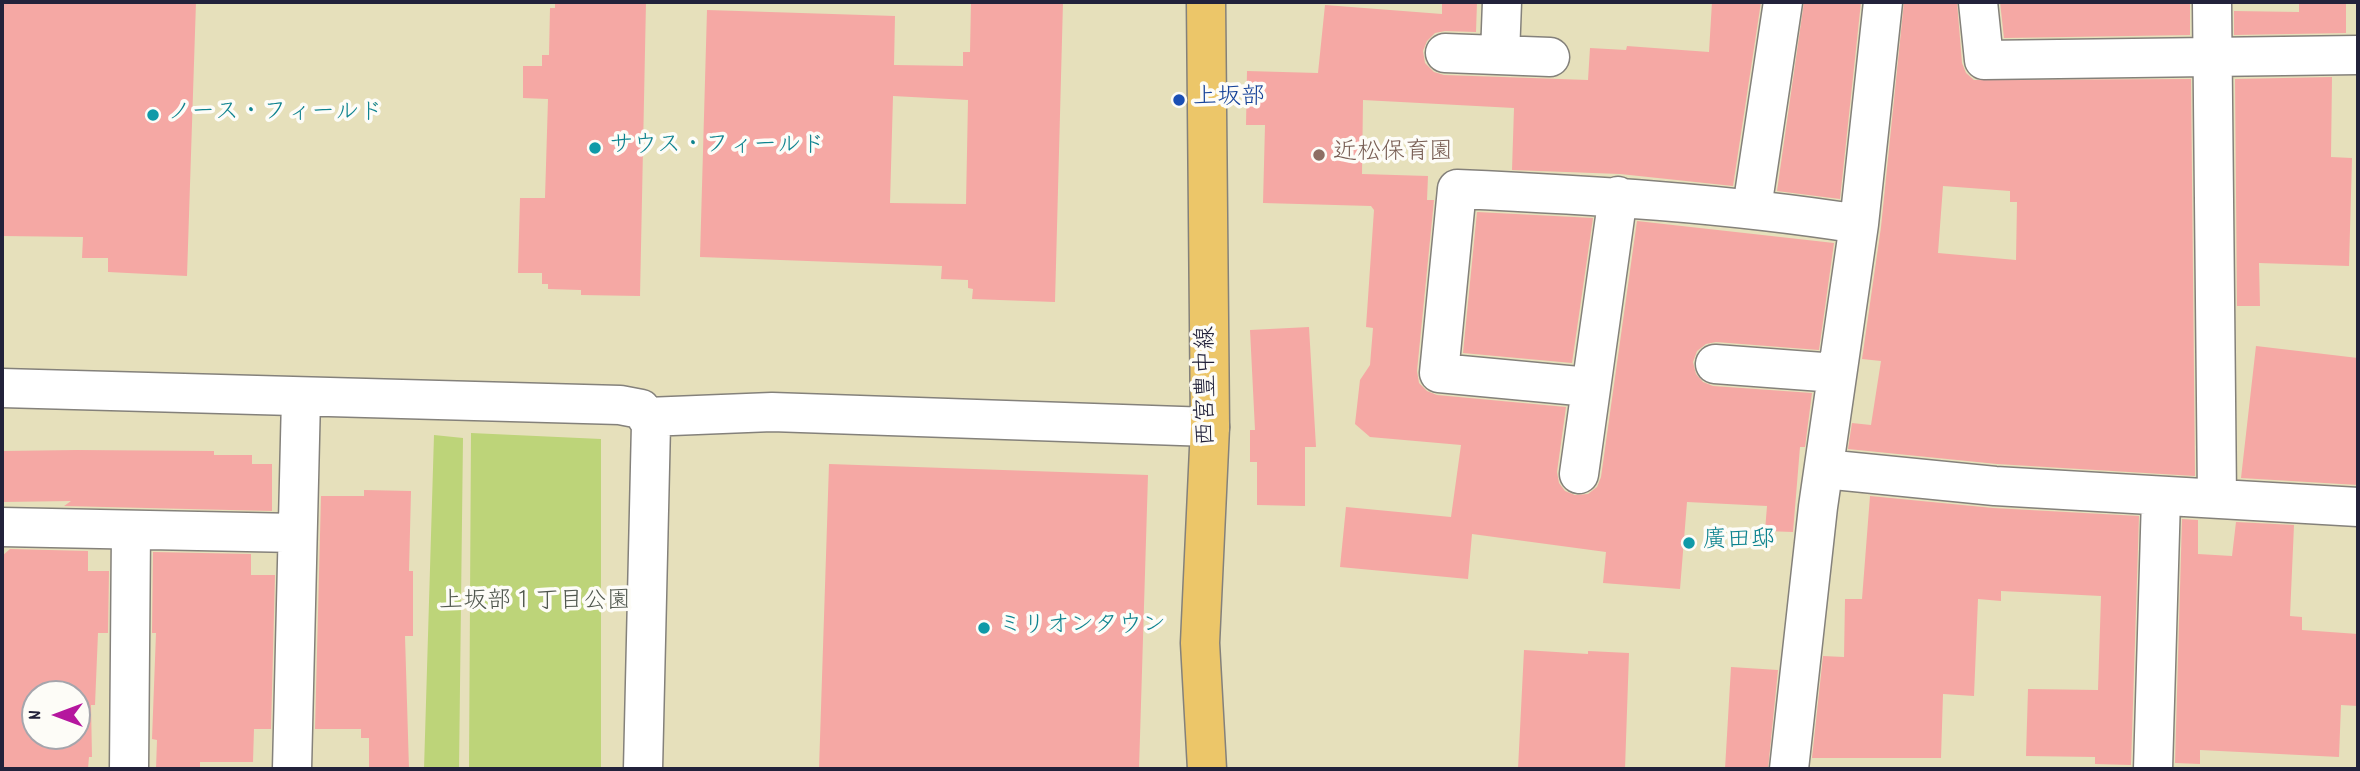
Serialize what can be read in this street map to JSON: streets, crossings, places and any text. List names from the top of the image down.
{
  "streets": {
    "main road": ["西宮豊中線"]
  },
  "parks": ["上坂部１丁目公園"],
  "places": [
    "上坂部",
    "ノース・フィールド",
    "サウス・フィールド",
    "近松保育園",
    "廣田邸",
    "ミリオンタウン"
  ],
  "north": "left"
}
